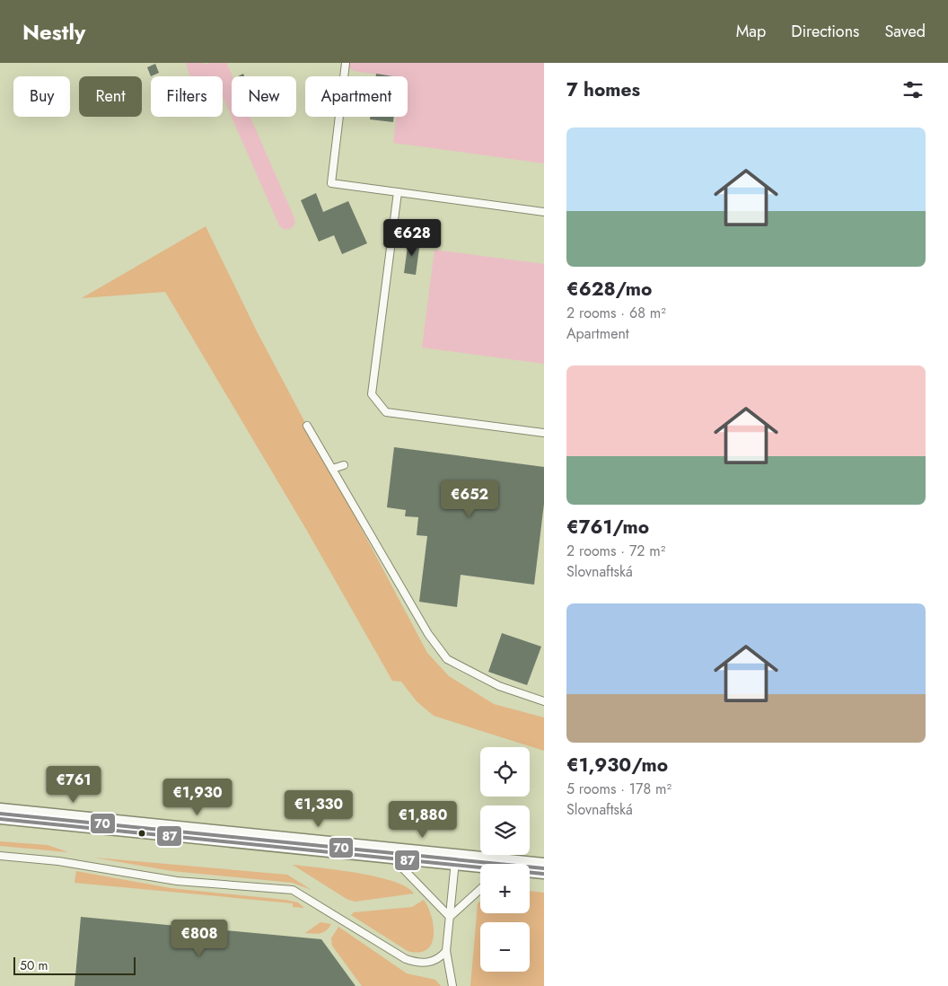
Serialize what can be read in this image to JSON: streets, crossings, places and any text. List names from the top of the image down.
{
  "lines": ["transit line 70", "transit line 87"],
  "scale_bar": "50 m",
  "page": {
    "header": "Nestly",
    "nav": ["Map", "Directions", "Saved"],
    "heading": "7 homes",
    "chip": [
      "Buy",
      "Rent",
      "Filters",
      "New",
      "Apartment"
    ],
    "list": [
      {
        "name": "€628/mo",
        "note": "2 rooms · 68 m² · Apartment"
      },
      {
        "name": "€761/mo",
        "note": "2 rooms · 72 m² · Slovnaftská"
      },
      {
        "name": "€1,930/mo",
        "note": "5 rooms · 178 m² · Slovnaftská"
      }
    ],
    "price": [
      "€628",
      "€652",
      "€761",
      "€1,930",
      "€1,330",
      "€1,880",
      "€808"
    ],
    "map_buttons": ["+", "−"],
    "scale": "50 m"
  }
}
